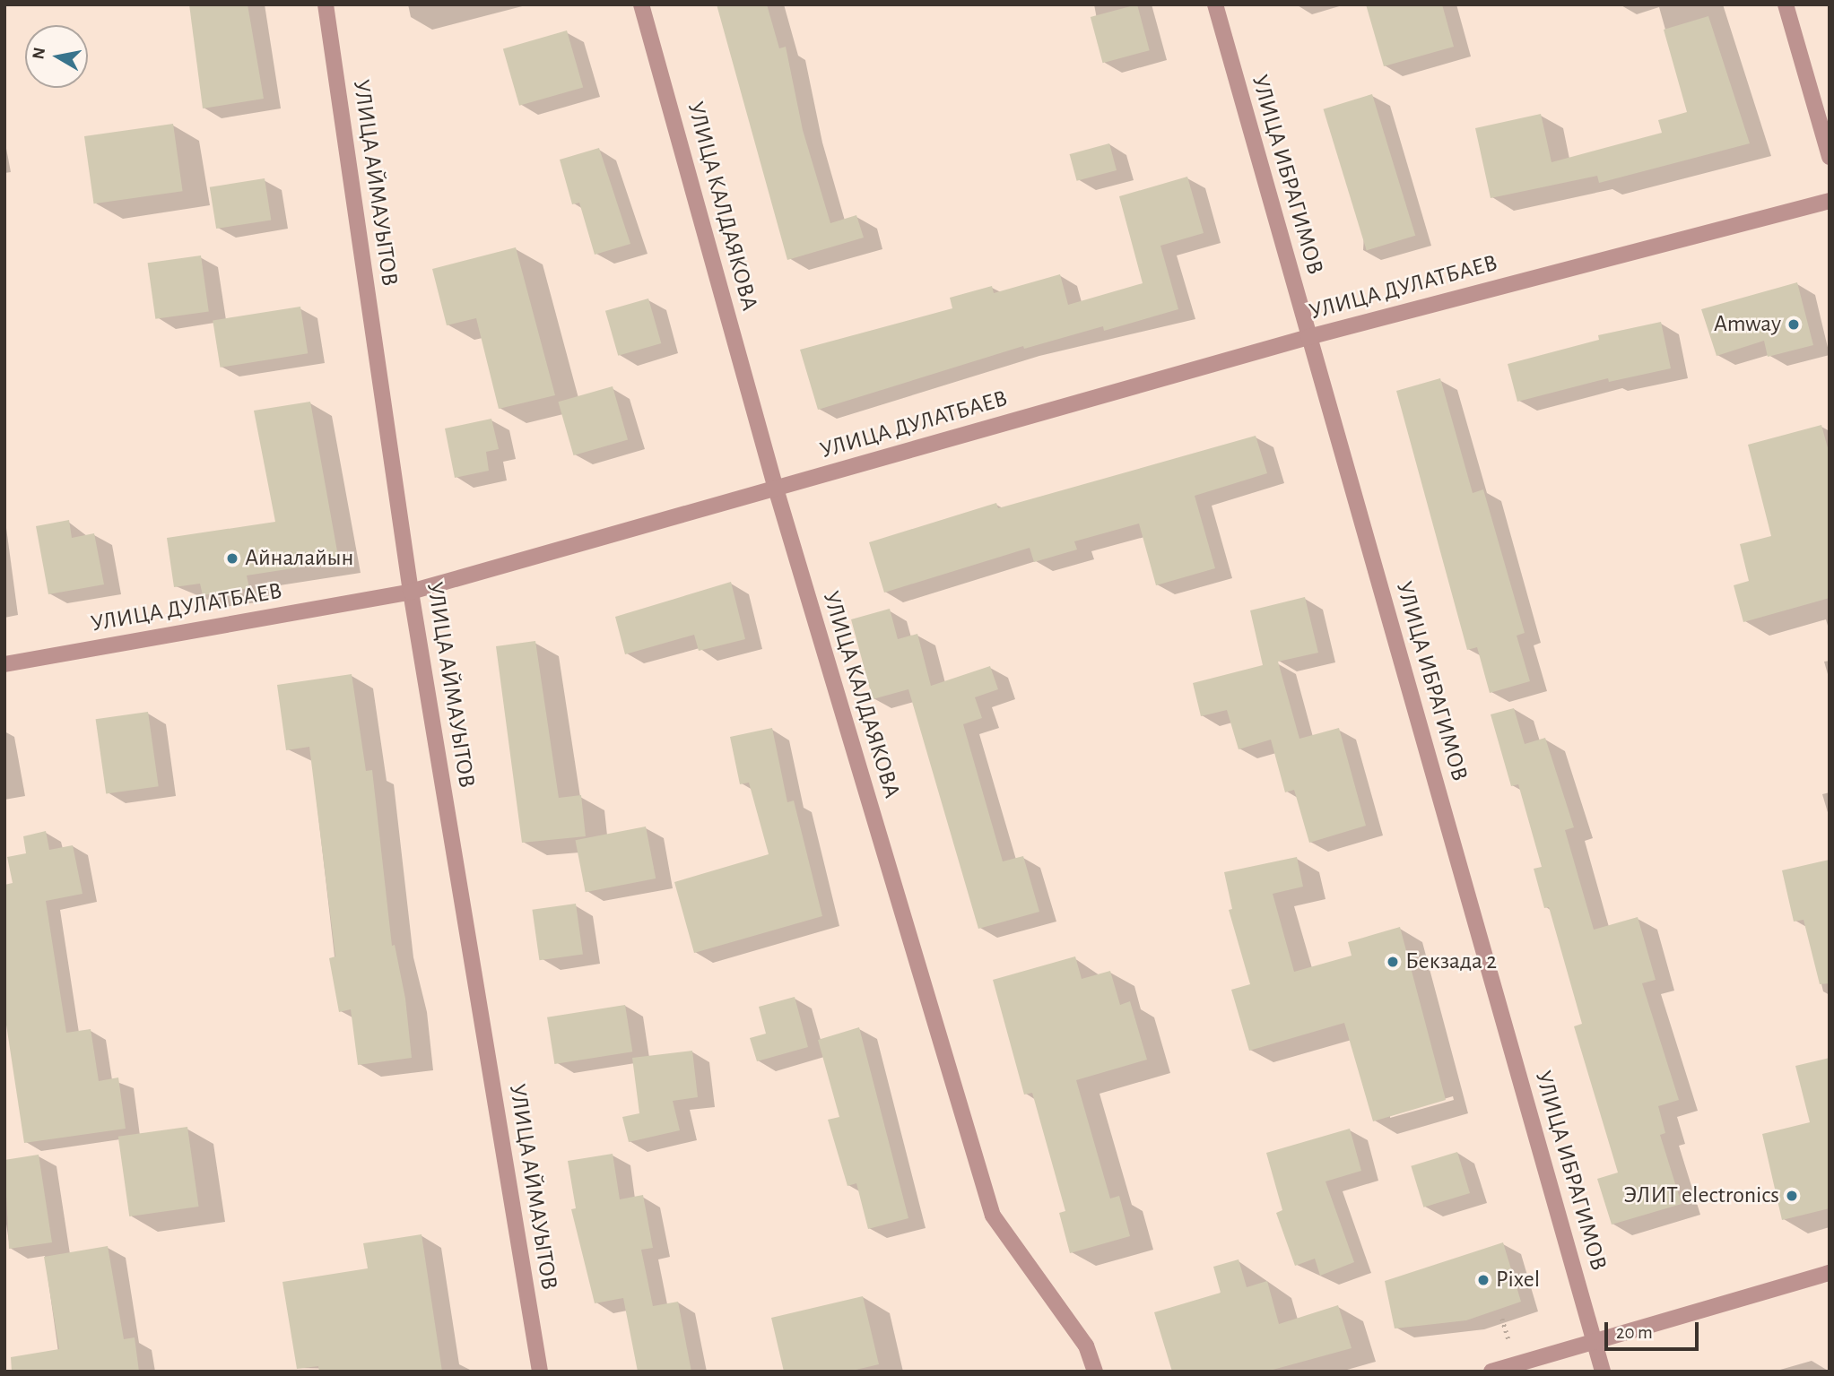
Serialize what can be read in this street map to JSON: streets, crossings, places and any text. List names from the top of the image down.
{
  "streets": {
    "street": [
      "УЛИЦА ИБРАГИМОВ",
      "УЛИЦА АЙМАУЫТОВ",
      "УЛИЦА КАЛДАЯКОВА",
      "УЛИЦА ДУЛАТБАЕВ"
    ]
  },
  "crossings": [
    ["УЛИЦА ИБРАГИМОВ", "УЛИЦА ДУЛАТБАЕВ"],
    ["УЛИЦА АЙМАУЫТОВ", "УЛИЦА ДУЛАТБАЕВ"],
    ["УЛИЦА КАЛДАЯКОВА", "УЛИЦА ДУЛАТБАЕВ"]
  ],
  "places": [
    "Amway",
    "Айналайын",
    "Бекзада 2",
    "ЭЛИТ electronics",
    "Pixel"
  ],
  "scale_bar": "20 m",
  "north": "left"
}
